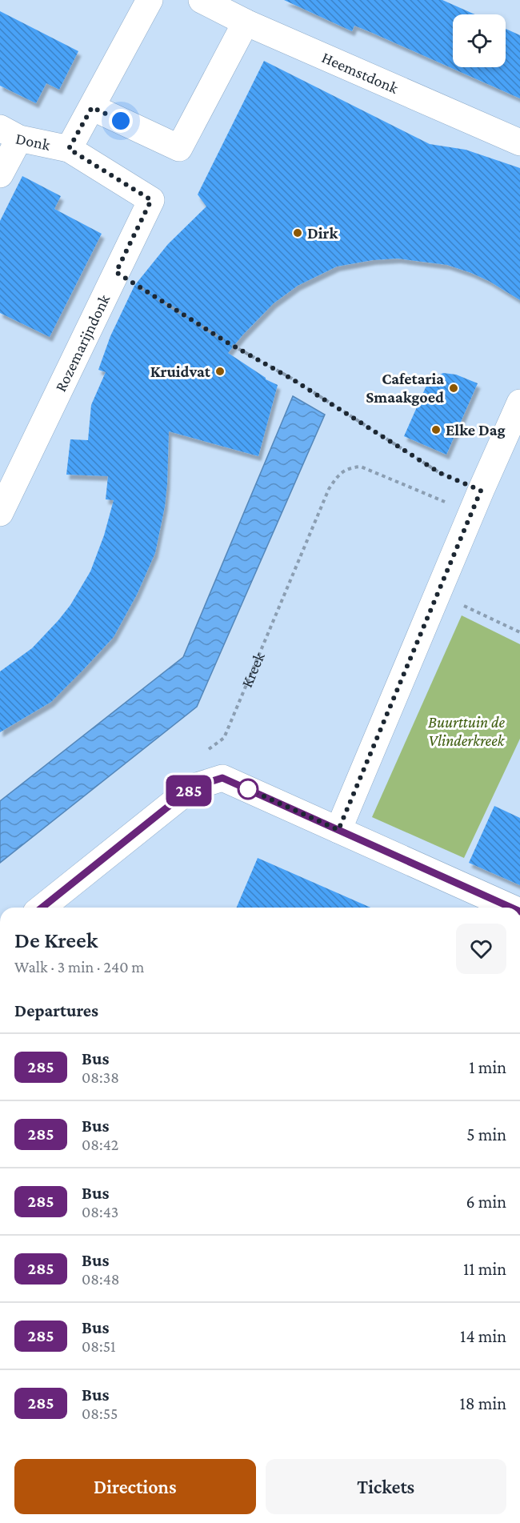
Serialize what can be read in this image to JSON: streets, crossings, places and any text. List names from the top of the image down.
{
  "streets": {
    "street": ["Heemstdonk", "Donk", "Rozemarijndonk"],
    "path": ["Kreek"]
  },
  "crossings": [
    ["Donk", "Rozemarijndonk"]
  ],
  "parks": ["Buurttuin de Vlinderkreek"],
  "places": [
    "Dirk",
    "Kruidvat",
    "Cafetaria Smaakgoed",
    "Elke Dag"
  ],
  "lines": ["bus line 285"],
  "page": {
    "on_map": "285",
    "heading": [
      ["De Kreek", "Walk · 3 min · 240 m"],
      "Departures"
    ],
    "list": [
      {
        "mark": "285",
        "name": "Bus",
        "note": "08:38",
        "value": "1 min"
      },
      {
        "mark": "285",
        "name": "Bus",
        "note": "08:42",
        "value": "5 min"
      },
      {
        "mark": "285",
        "name": "Bus",
        "note": "08:43",
        "value": "6 min"
      },
      {
        "mark": "285",
        "name": "Bus",
        "note": "08:48",
        "value": "11 min"
      },
      {
        "mark": "285",
        "name": "Bus",
        "note": "08:51",
        "value": "14 min"
      },
      {
        "mark": "285",
        "name": "Bus",
        "note": "08:55",
        "value": "18 min"
      }
    ],
    "buttons": ["Directions", "Tickets"]
  }
}
